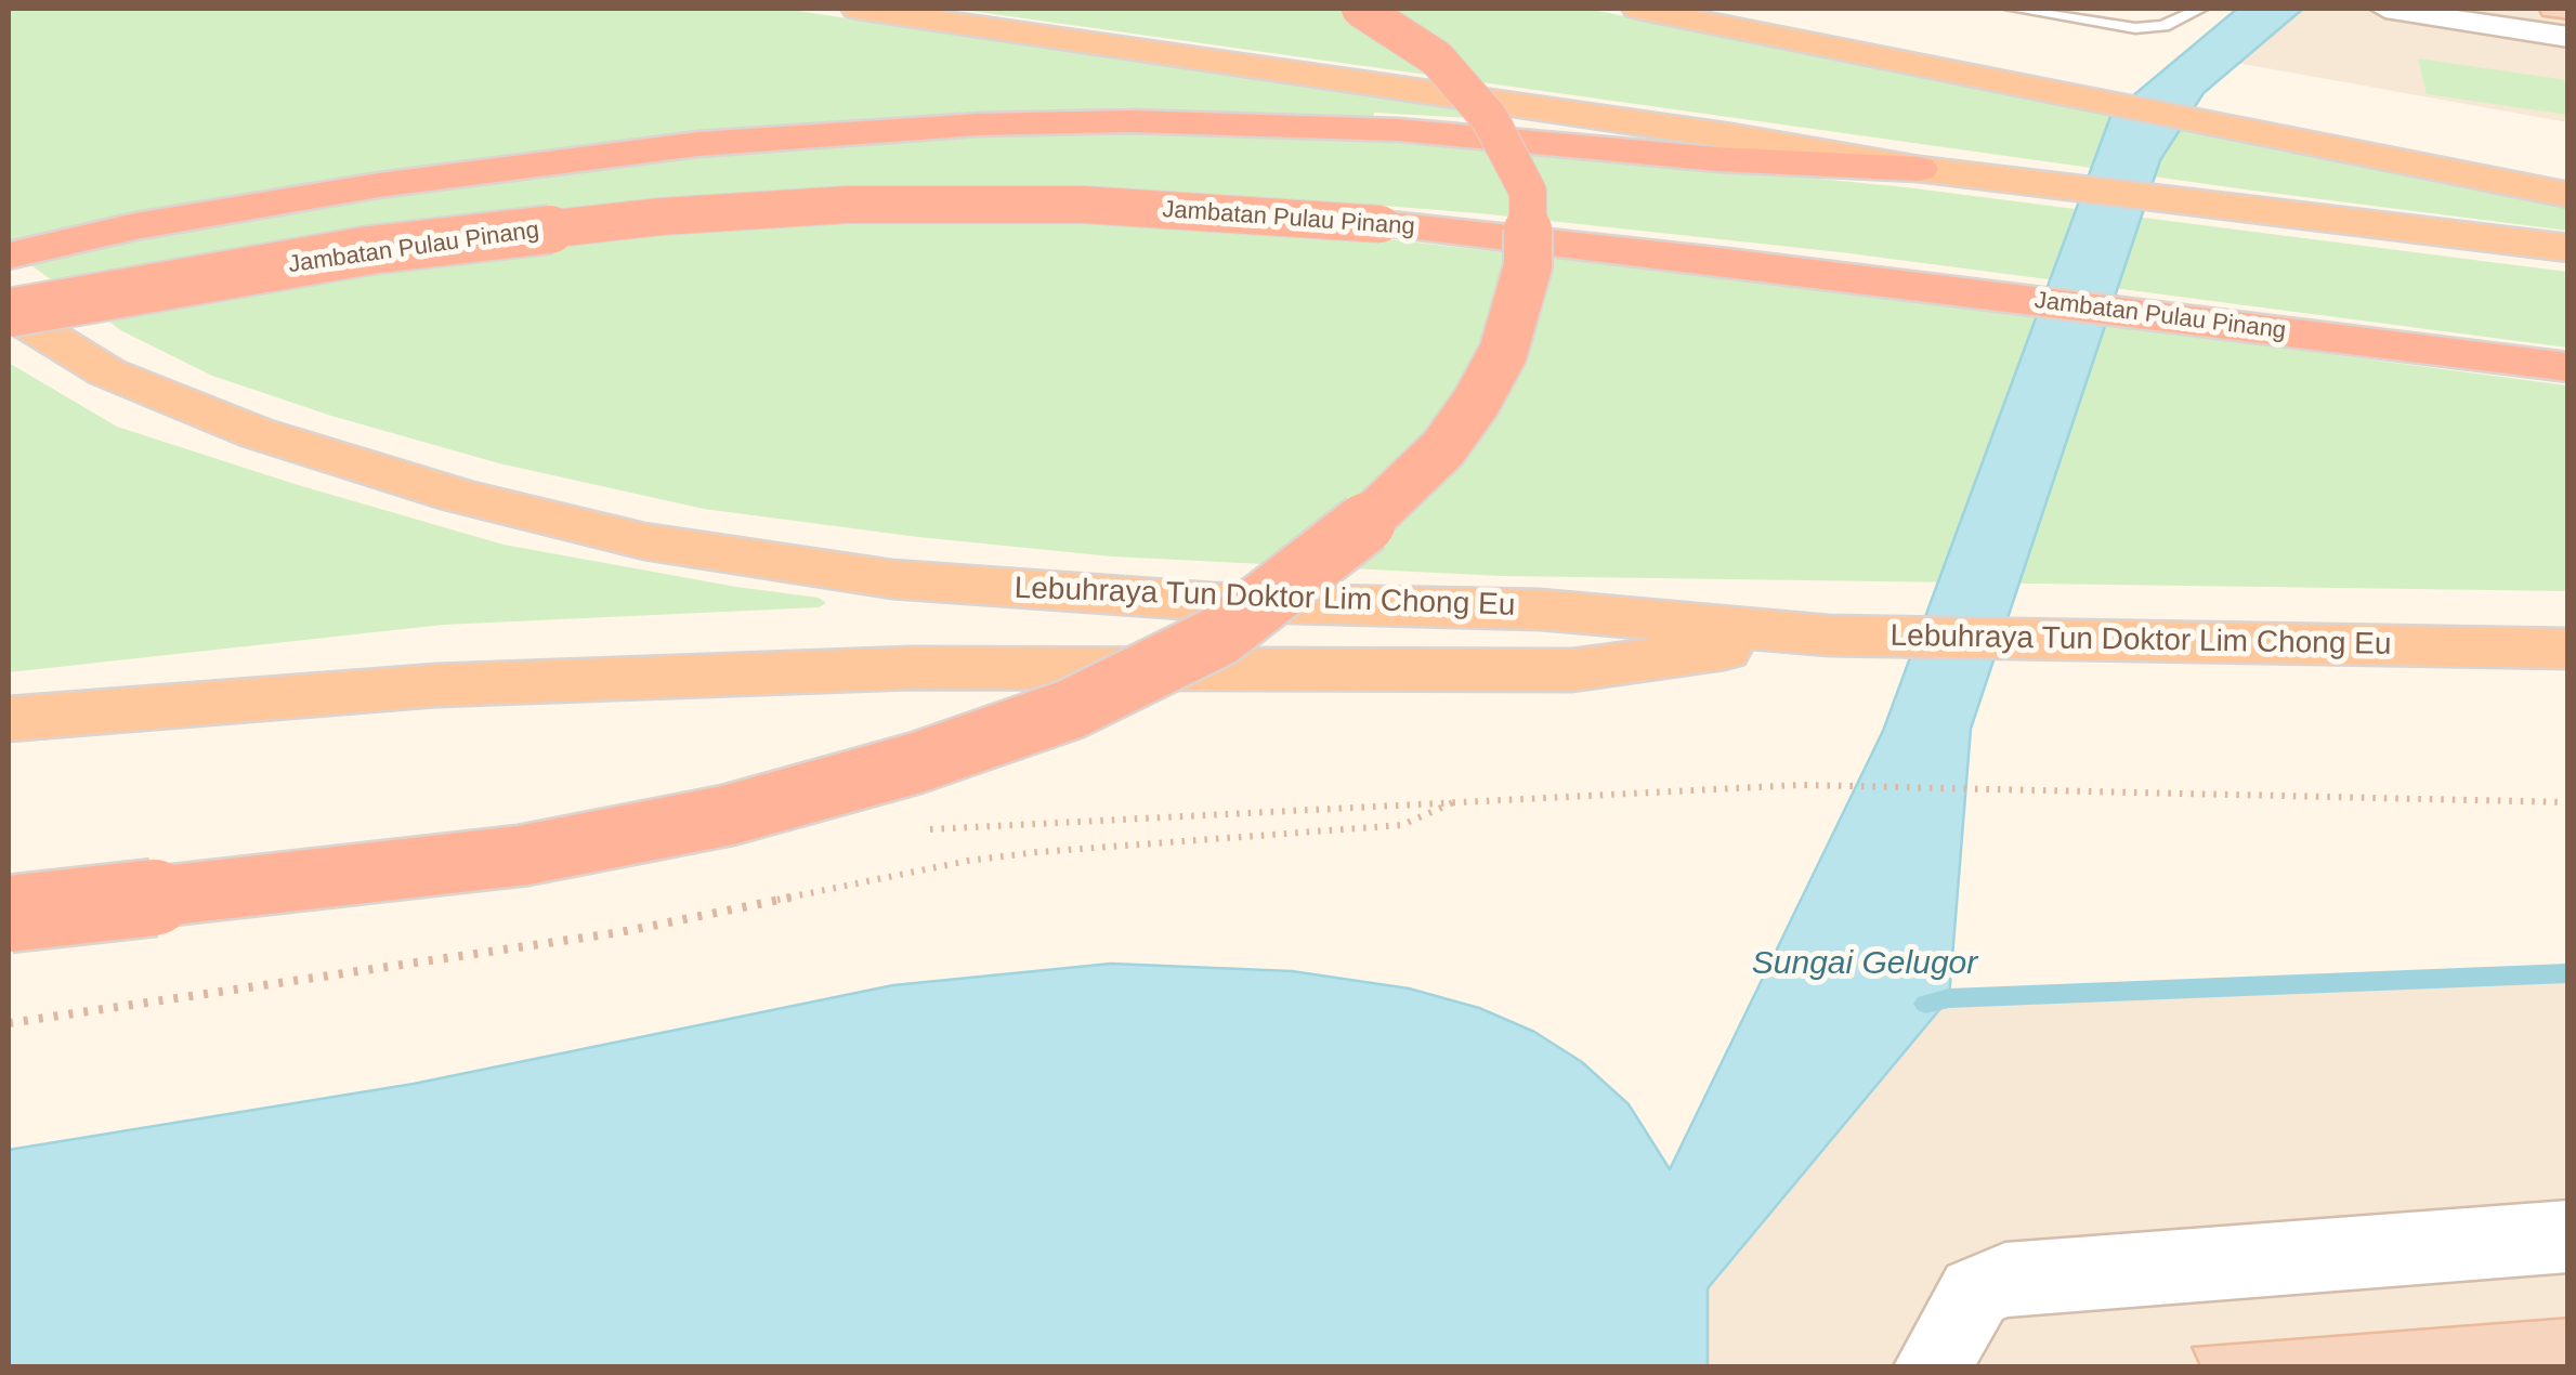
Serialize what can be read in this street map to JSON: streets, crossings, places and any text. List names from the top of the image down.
{
  "streets": {
    "highway": ["Jambatan Pulau Pinang", "Lebuhraya Tun Doktor Lim Chong Eu"]
  },
  "crossings": [
    ["Jambatan Pulau Pinang", "Lebuhraya Tun Doktor Lim Chong Eu"]
  ],
  "water": ["Sungai Gelugor"]
}
